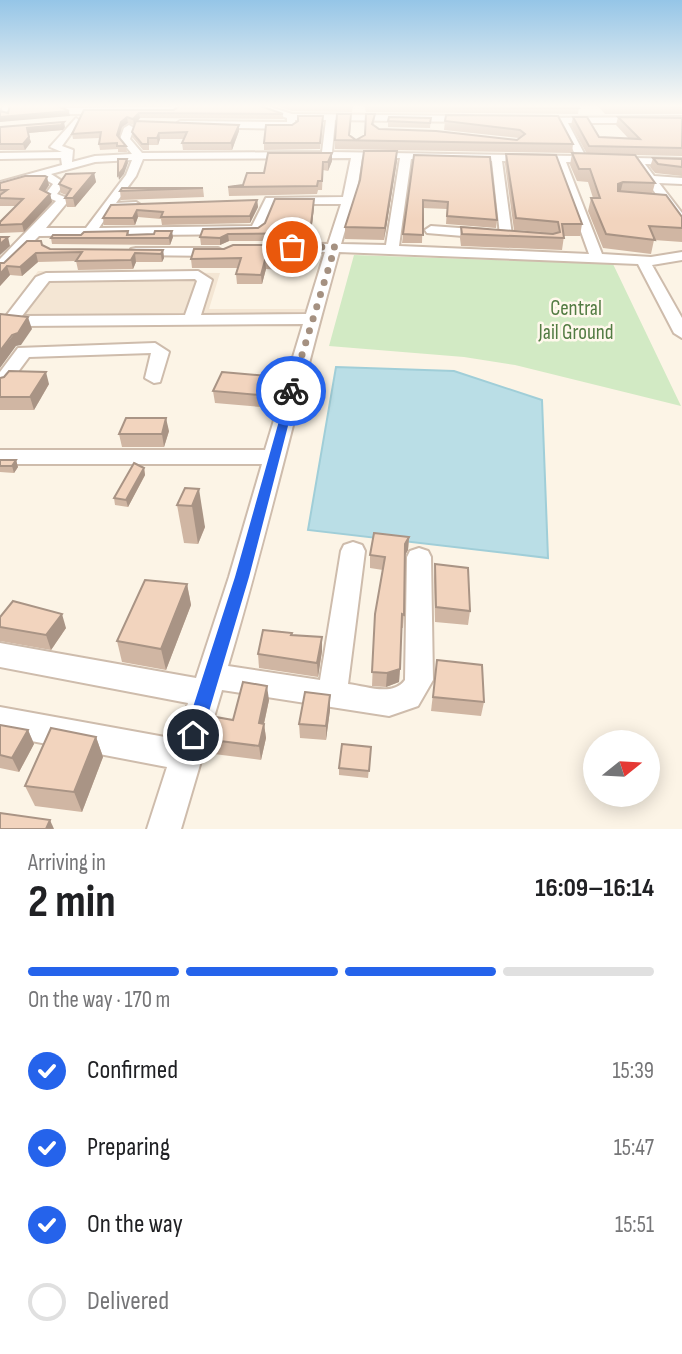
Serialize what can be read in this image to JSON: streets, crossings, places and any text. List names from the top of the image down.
{
  "parks": ["Central Jail Ground"],
  "north": "right",
  "page": {
    "heading": ["2 min", "Arriving in", "16:09–16:14"],
    "bar": "On the way · 170 m",
    "list": [
      ["Confirmed", "15:39"],
      ["Preparing", "15:47"],
      ["On the way", "15:51"],
      "Delivered"
    ]
  }
}
